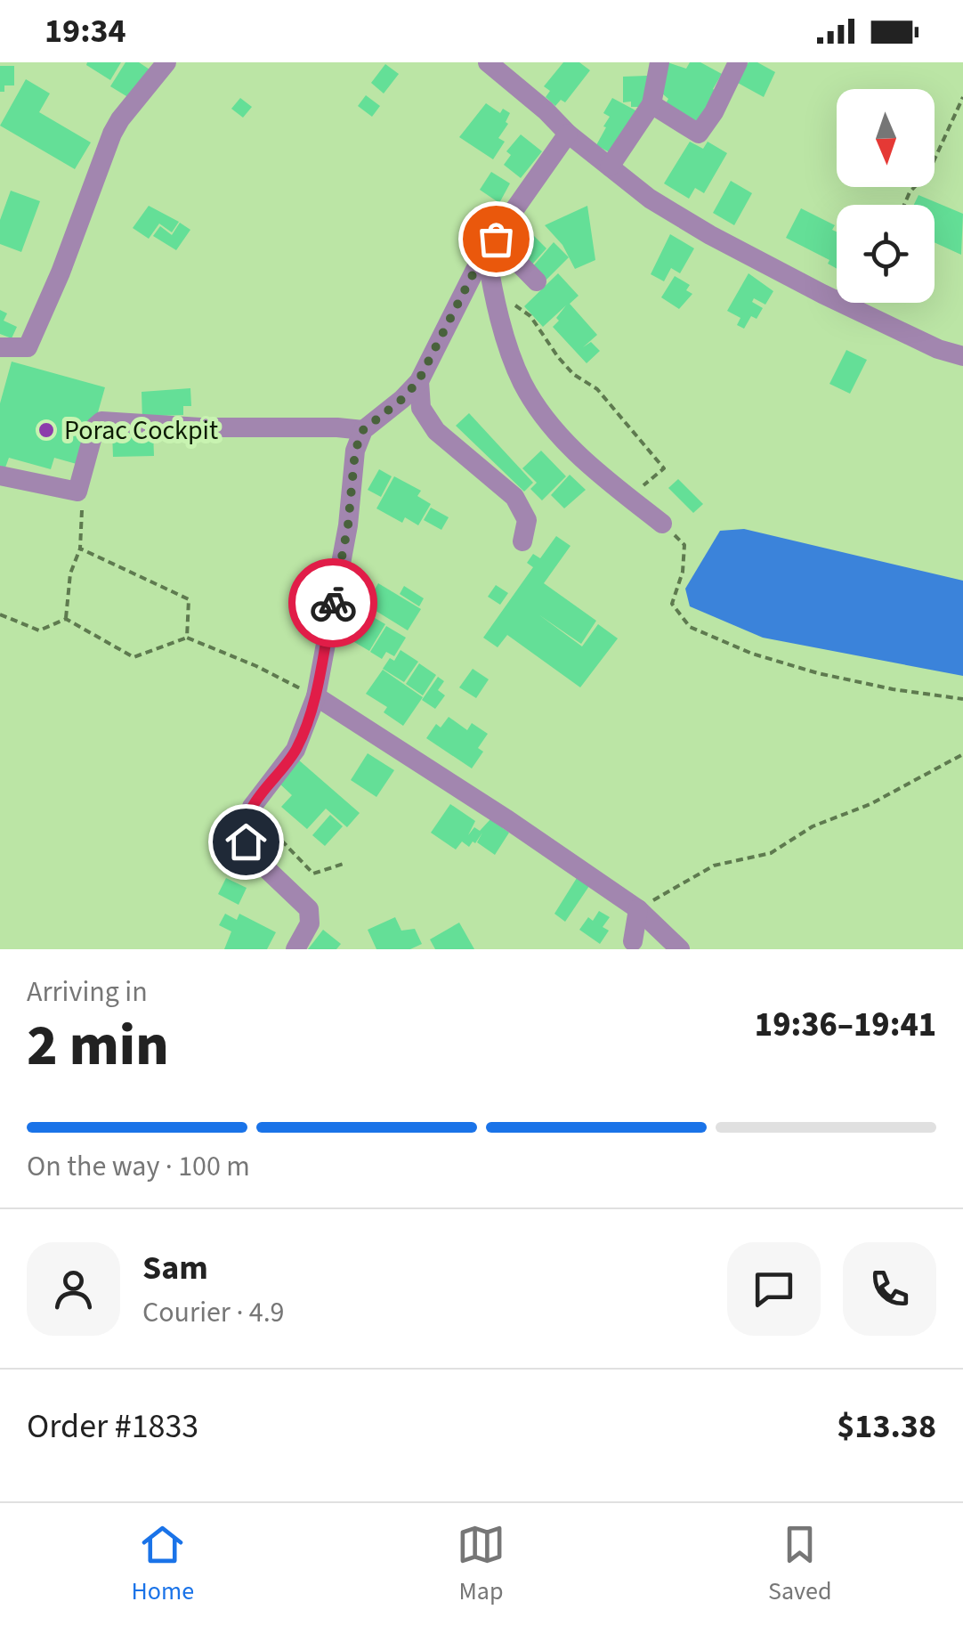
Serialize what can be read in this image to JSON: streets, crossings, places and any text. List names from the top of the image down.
{
  "places": ["Porac Cockpit"],
  "north": "bottom",
  "page": {
    "status": "19:34",
    "heading": ["2 min", "Arriving in", "19:36–19:41"],
    "panel": [
      "Sam",
      "Courier · 4.9",
      "Order #1833",
      "$13.38"
    ],
    "bar": "On the way · 100 m",
    "tabs": ["Home", "Map", "Saved"]
  }
}
